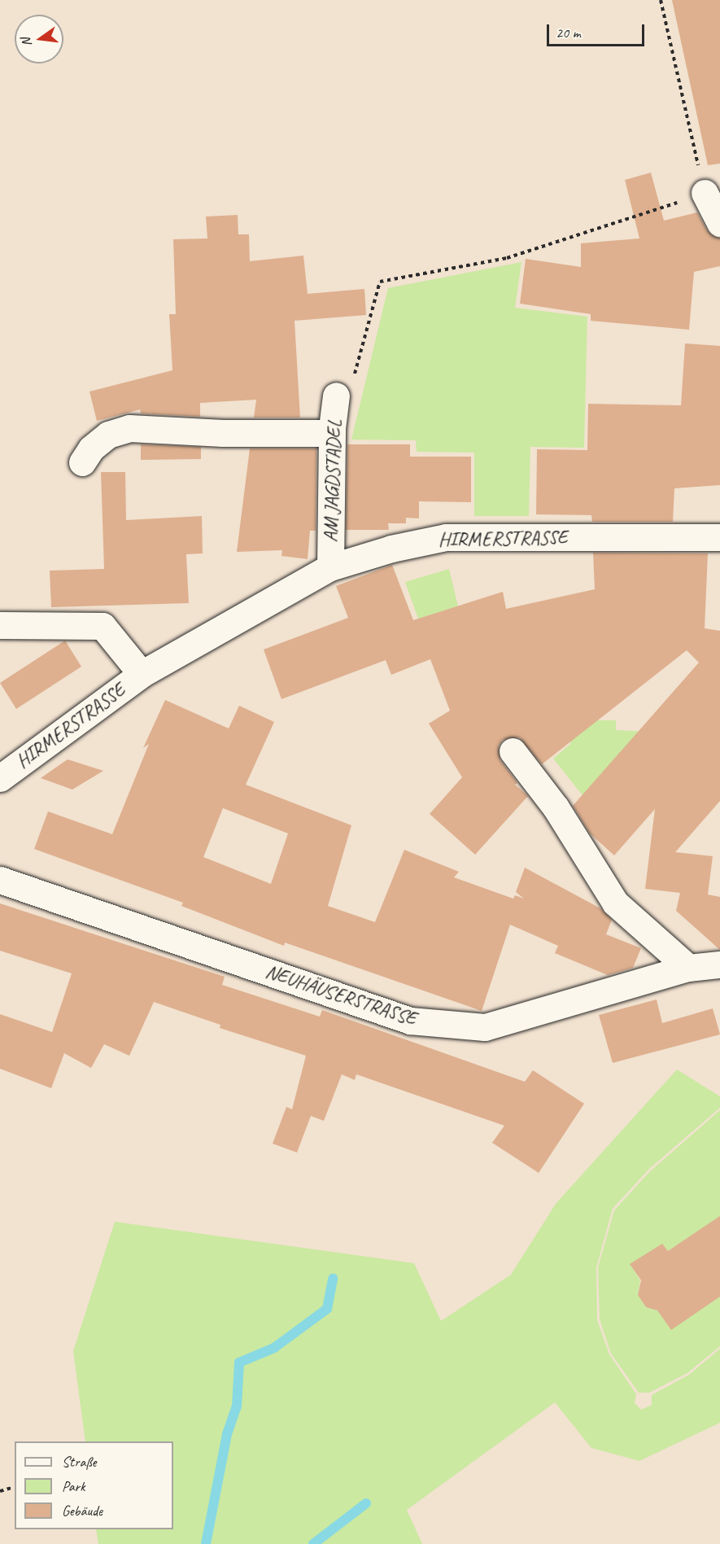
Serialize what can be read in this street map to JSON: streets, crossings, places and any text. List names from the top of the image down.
{
  "streets": {
    "street": ["AM JAGDSTADEL", "HIRMERSTRASSE", "NEUHÄUSERSTRASSE"]
  },
  "crossings": [
    ["AM JAGDSTADEL", "HIRMERSTRASSE"]
  ],
  "legend": ["Straße", "Park", "Gebäude"],
  "scale_bar": "20 m",
  "north": "left"
}
